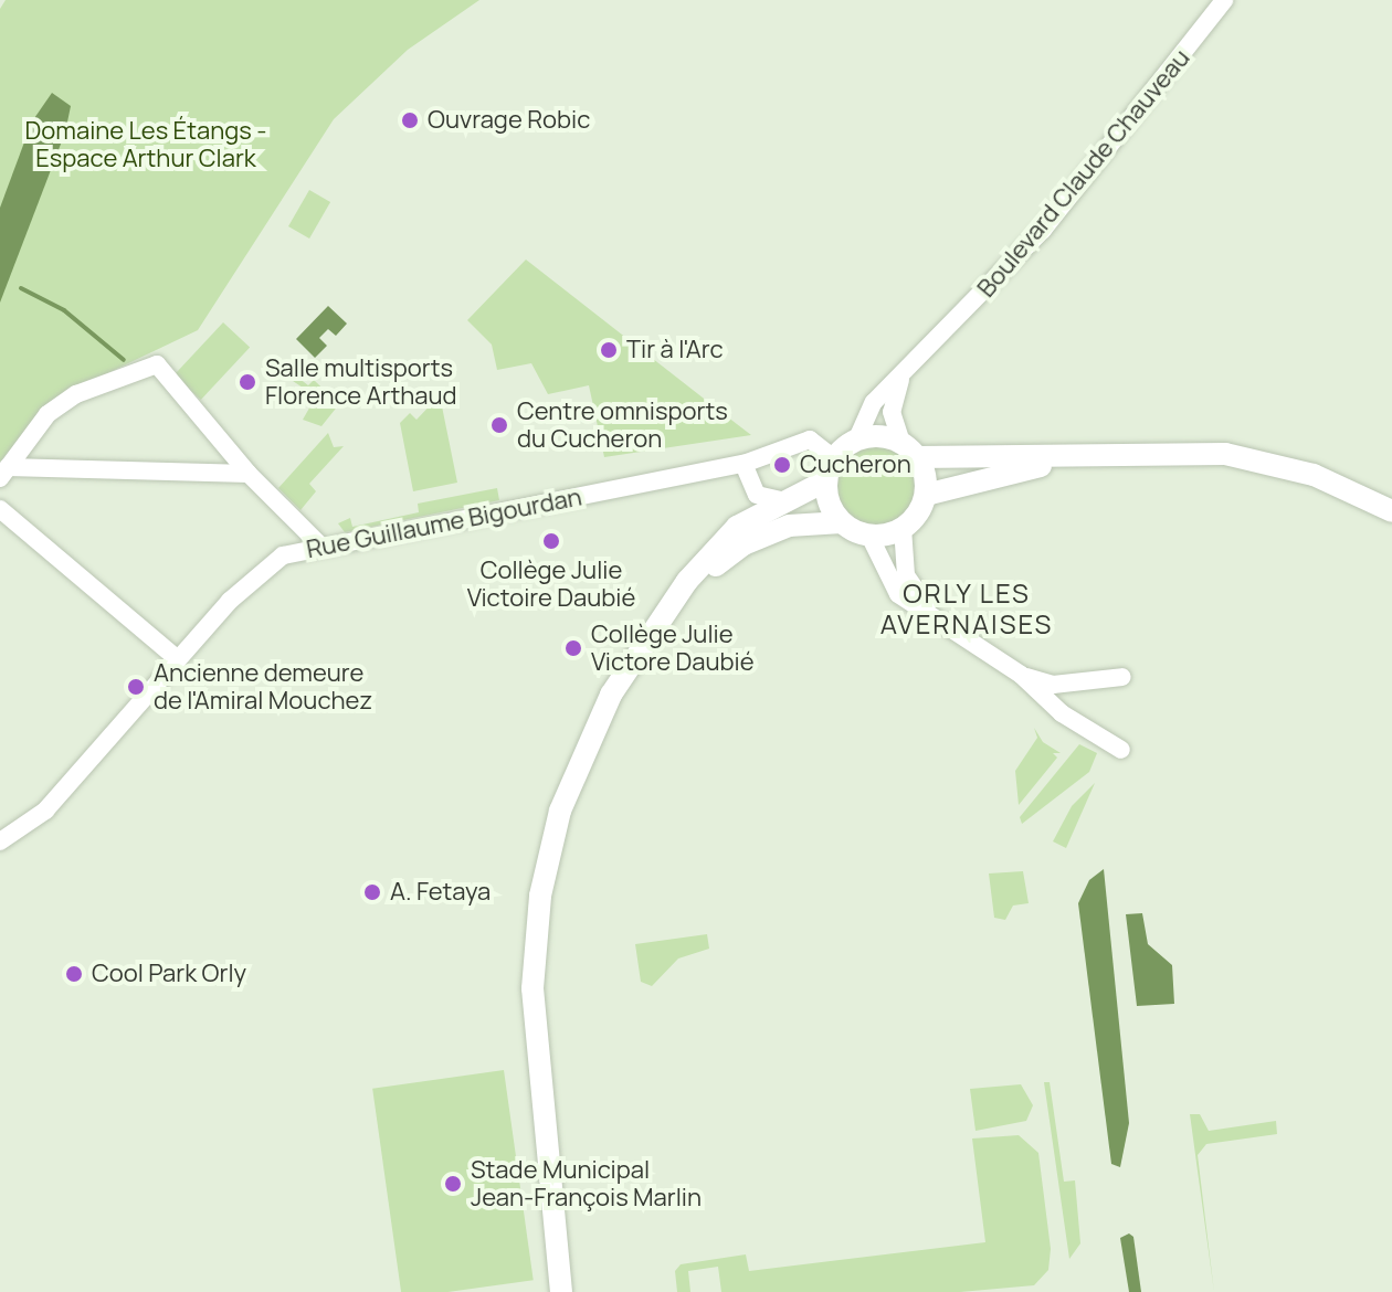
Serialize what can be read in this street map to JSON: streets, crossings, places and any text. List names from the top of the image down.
{
  "streets": {
    "street": ["Boulevard Claude Chauveau", "Rue Guillaume Bigourdan"]
  },
  "crossings": [
    ["Boulevard Claude Chauveau", "Rue Guillaume Bigourdan"]
  ],
  "districts": ["ORLY LES AVERNAISES"],
  "parks": ["Domaine Les Étangs - Espace Arthur Clark"],
  "places": [
    "Ouvrage Robic",
    "Tir à l'Arc",
    "Salle multisports Florence Arthaud",
    "Centre omnisports du Cucheron",
    "Cucheron",
    "Collège Julie Victoire Daubié",
    "Collège Julie Victore Daubié",
    "Ancienne demeure de l'Amiral Mouchez",
    "A. Fetaya",
    "Cool Park Orly",
    "Stade Municipal Jean-François Marlin"
  ]
}
